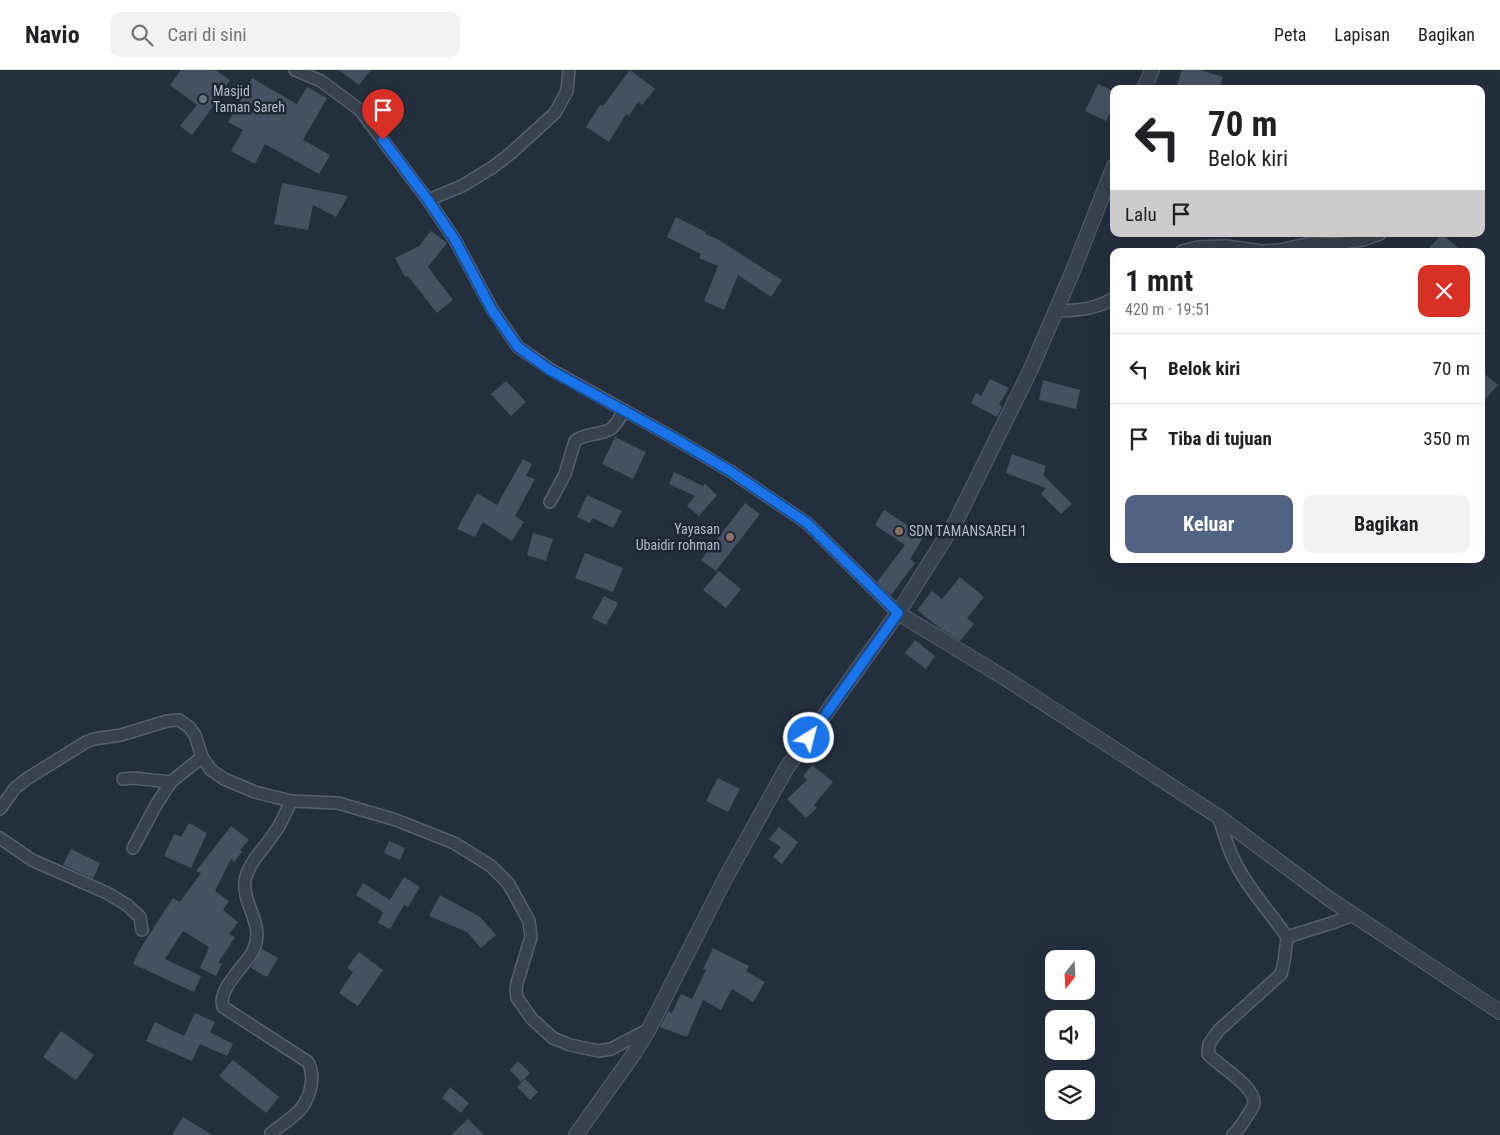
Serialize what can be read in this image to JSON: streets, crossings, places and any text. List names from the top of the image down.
{
  "places": ["Masjid Taman Sareh", "SDN TAMANSAREH 1", "Yayasan Ubaidir rohman"],
  "north": "bottom",
  "page": {
    "header": "Navio",
    "search": "Cari di sini",
    "nav": ["Peta", "Lapisan", "Bagikan"],
    "turn": ["70 m", "Belok kiri"],
    "then": "Lalu",
    "heading": ["1 mnt", "420 m · 19:51"],
    "list": [
      {
        "name": "Belok kiri",
        "value": "70 m"
      },
      {
        "name": "Tiba di tujuan",
        "value": "350 m"
      }
    ],
    "buttons": ["Keluar", "Bagikan"]
  }
}
